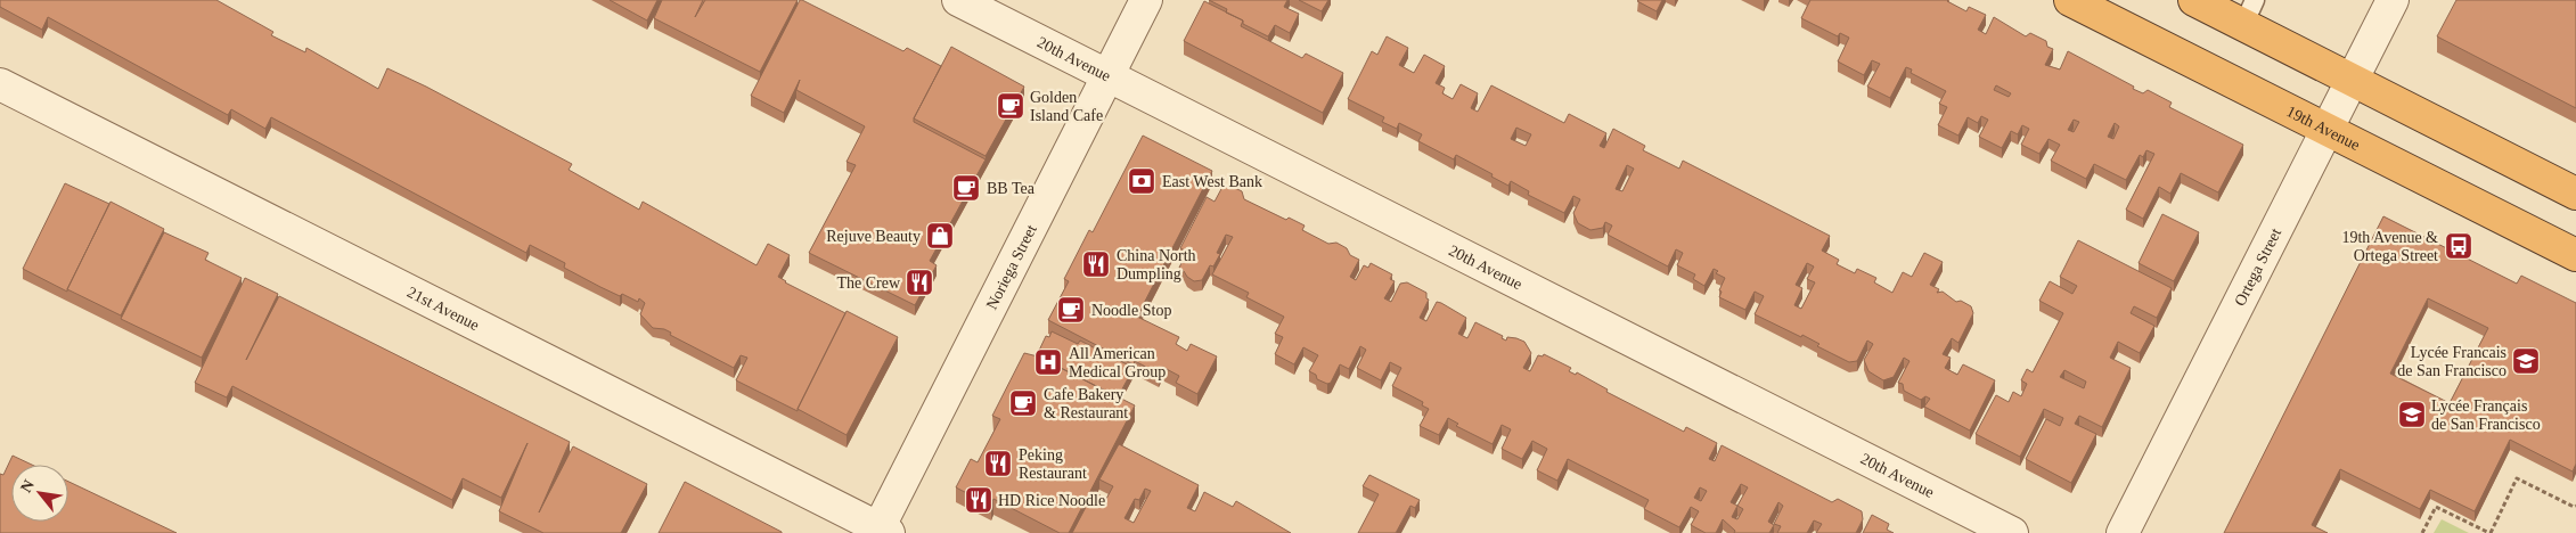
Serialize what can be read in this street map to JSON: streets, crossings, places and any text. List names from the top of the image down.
{
  "streets": {
    "highway": ["19th Avenue"],
    "street": [
      "20th Avenue",
      "Noriega Street",
      "Ortega Street",
      "21st Avenue"
    ]
  },
  "crossings": [
    ["20th Avenue", "Noriega Street"],
    ["19th Avenue", "Ortega Street"],
    ["Noriega Street", "21st Avenue"]
  ],
  "places": {
    "cafe": [
      "Golden Island Cafe",
      "BB Tea",
      "Noodle Stop",
      "Cafe Bakery & Restaurant"
    ],
    "bank": ["East West Bank"],
    "shop": ["Rejuve Beauty"],
    "bus stop": ["19th Avenue & Ortega Street"],
    "restaurant": [
      "China North Dumpling",
      "The Crew",
      "Peking Restaurant",
      "HD Rice Noodle"
    ],
    "school or university": ["Lycée Francais de San Francisco", "Lycée Français de San Francisco"],
    "hospital": ["All American Medical Group"]
  },
  "north": "top left"
}
